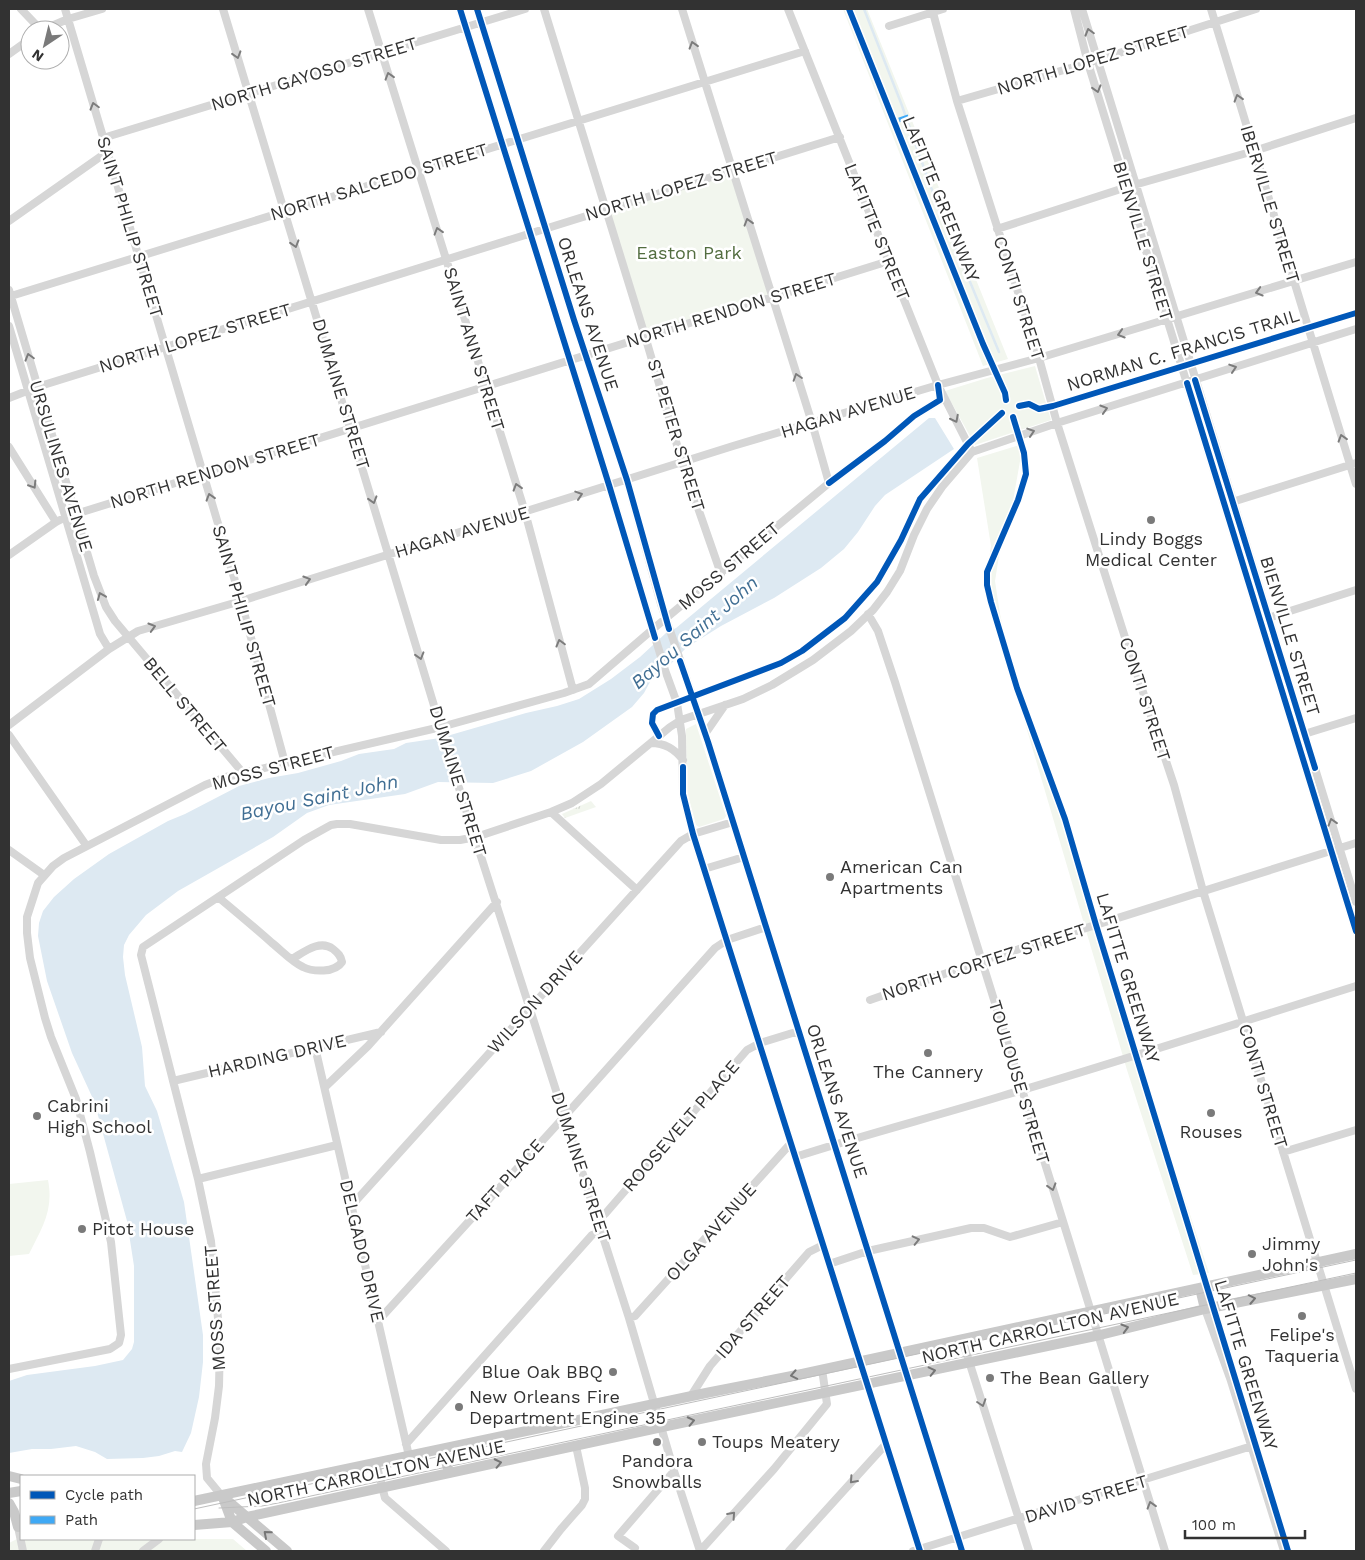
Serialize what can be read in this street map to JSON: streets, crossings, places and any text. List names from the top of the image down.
{
  "streets": {
    "main road": ["NORTH CARROLLTON AVENUE"],
    "street": [
      "NORTH LOPEZ STREET",
      "NORTH GAYOSO STREET",
      "NORTH SALCEDO STREET",
      "IBERVILLE STREET",
      "SAINT PHILIP STREET",
      "LAFITTE STREET",
      "BIENVILLE STREET",
      "CONTI STREET",
      "NORTH RENDON STREET",
      "ORLEANS AVENUE",
      "SAINT ANN STREET",
      "DUMAINE STREET",
      "HAGAN AVENUE",
      "ST PETER STREET",
      "URSULINES AVENUE",
      "MOSS STREET",
      "BELL STREET",
      "NORTH CORTEZ STREET",
      "WILSON DRIVE",
      "HARDING DRIVE",
      "TOULOUSE STREET",
      "ROOSEVELT PLACE",
      "TAFT PLACE",
      "OLGA AVENUE",
      "DELGADO DRIVE",
      "IDA STREET",
      "DAVID STREET"
    ],
    "cycle path": ["LAFITTE GREENWAY", "NORMAN C. FRANCIS TRAIL"]
  },
  "crossings": [
    ["NORTH LOPEZ STREET", "IBERVILLE STREET"],
    ["NORTH LOPEZ STREET", "SAINT PHILIP STREET"],
    ["NORTH LOPEZ STREET", "LAFITTE STREET"],
    ["NORTH LOPEZ STREET", "BIENVILLE STREET"],
    ["NORTH LOPEZ STREET", "CONTI STREET"],
    ["NORTH LOPEZ STREET", "ORLEANS AVENUE"],
    ["NORTH LOPEZ STREET", "SAINT ANN STREET"],
    ["NORTH LOPEZ STREET", "DUMAINE STREET"],
    ["NORTH LOPEZ STREET", "ST PETER STREET"],
    ["NORTH LOPEZ STREET", "URSULINES AVENUE"],
    ["NORTH GAYOSO STREET", "SAINT PHILIP STREET"],
    ["NORTH GAYOSO STREET", "ORLEANS AVENUE"],
    ["NORTH GAYOSO STREET", "SAINT ANN STREET"],
    ["NORTH GAYOSO STREET", "DUMAINE STREET"],
    ["NORTH SALCEDO STREET", "SAINT PHILIP STREET"],
    ["NORTH SALCEDO STREET", "LAFITTE STREET"],
    ["NORTH SALCEDO STREET", "ORLEANS AVENUE"],
    ["NORTH SALCEDO STREET", "SAINT ANN STREET"],
    ["NORTH SALCEDO STREET", "DUMAINE STREET"],
    ["NORTH SALCEDO STREET", "ST PETER STREET"],
    ["NORTH SALCEDO STREET", "URSULINES AVENUE"],
    ["IBERVILLE STREET", "HAGAN AVENUE"],
    ["SAINT PHILIP STREET", "NORTH RENDON STREET"],
    ["SAINT PHILIP STREET", "HAGAN AVENUE"],
    ["SAINT PHILIP STREET", "MOSS STREET"],
    ["LAFITTE STREET", "NORTH RENDON STREET"],
    ["LAFITTE STREET", "HAGAN AVENUE"],
    ["LAFITTE STREET", "MOSS STREET"],
    ["BIENVILLE STREET", "HAGAN AVENUE"],
    ["BIENVILLE STREET", "NORTH CORTEZ STREET"],
    ["CONTI STREET", "HAGAN AVENUE"],
    ["CONTI STREET", "NORTH CORTEZ STREET"],
    ["CONTI STREET", "NORTH CARROLLTON AVENUE"],
    ["NORTH RENDON STREET", "ORLEANS AVENUE"],
    ["NORTH RENDON STREET", "SAINT ANN STREET"],
    ["NORTH RENDON STREET", "DUMAINE STREET"],
    ["NORTH RENDON STREET", "ST PETER STREET"],
    ["NORTH RENDON STREET", "URSULINES AVENUE"],
    ["ORLEANS AVENUE", "HAGAN AVENUE"],
    ["ORLEANS AVENUE", "MOSS STREET"],
    ["ORLEANS AVENUE", "WILSON DRIVE"],
    ["ORLEANS AVENUE", "ROOSEVELT PLACE"],
    ["ORLEANS AVENUE", "TAFT PLACE"],
    ["ORLEANS AVENUE", "OLGA AVENUE"],
    ["ORLEANS AVENUE", "IDA STREET"],
    ["ORLEANS AVENUE", "NORTH CARROLLTON AVENUE"],
    ["ORLEANS AVENUE", "DAVID STREET"],
    ["SAINT ANN STREET", "HAGAN AVENUE"],
    ["SAINT ANN STREET", "MOSS STREET"],
    ["DUMAINE STREET", "HAGAN AVENUE"],
    ["DUMAINE STREET", "MOSS STREET"],
    ["DUMAINE STREET", "WILSON DRIVE"],
    ["DUMAINE STREET", "HARDING DRIVE"],
    ["DUMAINE STREET", "ROOSEVELT PLACE"],
    ["DUMAINE STREET", "TAFT PLACE"],
    ["DUMAINE STREET", "OLGA AVENUE"],
    ["DUMAINE STREET", "NORTH CARROLLTON AVENUE"],
    ["HAGAN AVENUE", "ST PETER STREET"],
    ["HAGAN AVENUE", "URSULINES AVENUE"],
    ["HAGAN AVENUE", "MOSS STREET"],
    ["HAGAN AVENUE", "BELL STREET"],
    ["ST PETER STREET", "MOSS STREET"],
    ["URSULINES AVENUE", "BELL STREET"],
    ["MOSS STREET", "BELL STREET"],
    ["MOSS STREET", "HARDING DRIVE"],
    ["MOSS STREET", "TOULOUSE STREET"],
    ["MOSS STREET", "NORTH CARROLLTON AVENUE"],
    ["NORTH CORTEZ STREET", "TOULOUSE STREET"],
    ["WILSON DRIVE", "DELGADO DRIVE"],
    ["HARDING DRIVE", "DELGADO DRIVE"],
    ["TOULOUSE STREET", "NORTH CARROLLTON AVENUE"],
    ["TOULOUSE STREET", "DAVID STREET"],
    ["TAFT PLACE", "DELGADO DRIVE"],
    ["DELGADO DRIVE", "NORTH CARROLLTON AVENUE"],
    ["IDA STREET", "NORTH CARROLLTON AVENUE"]
  ],
  "one_way": ["IBERVILLE STREET", "SAINT ANN STREET"],
  "water": ["Bayou Saint John"],
  "parks": ["Easton Park"],
  "places": [
    "Lindy Boggs Medical Center",
    "American Can Apartments",
    "The Cannery",
    "Rouses",
    "Cabrini High School",
    "Pitot House",
    "Jimmy John's",
    "Felipe's Taqueria",
    "Blue Oak BBQ",
    "The Bean Gallery",
    "New Orleans Fire Department Engine 35",
    "Pandora Snowballs",
    "Toups Meatery"
  ],
  "legend": ["Cycle path", "Path"],
  "scale_bar": "100 m",
  "north": "bottom left"
}
